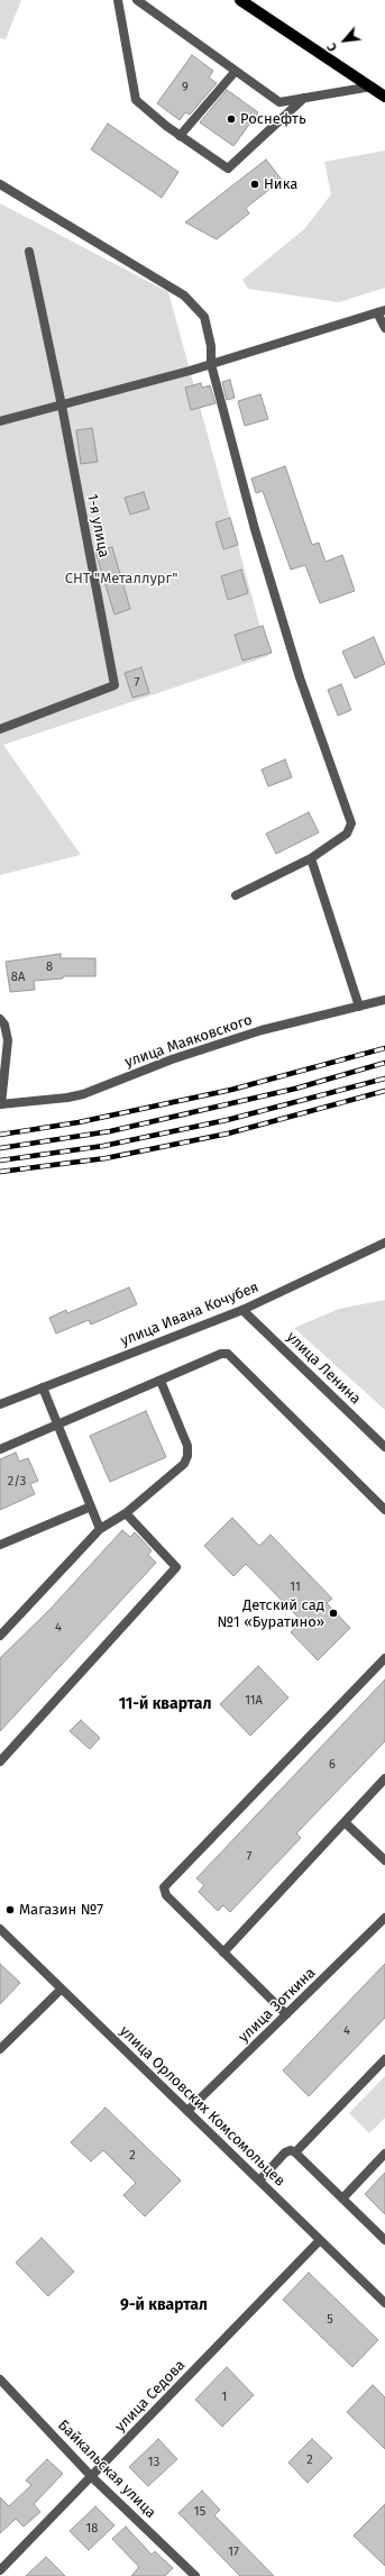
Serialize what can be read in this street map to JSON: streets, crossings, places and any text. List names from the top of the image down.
{
  "streets": {
    "street": [
      "1-я улица",
      "улица Маяковского",
      "улица Ивана Кочубея",
      "улица Ленина",
      "улица Зоткина",
      "улица Орловских Комсомольцев",
      "улица Седова",
      "Байкальская улица"
    ]
  },
  "crossings": [
    ["улица Ивана Кочубея", "улица Ленина"],
    ["улица Зоткина", "улица Орловских Комсомольцев"],
    ["улица Орловских Комсомольцев", "улица Седова"],
    ["улица Седова", "Байкальская улица"]
  ],
  "districts": ["11-й квартал", "9-й квартал"],
  "parks": ["СНТ \"Металлург\""],
  "places": [
    "Роснефть",
    "Ника",
    "Детский сад №1 «Буратино»",
    "Магазин №7"
  ],
  "house_numbers": [
    "9",
    "7",
    "8",
    "8А",
    "2/3",
    "11",
    "4",
    "11А",
    "6",
    "7",
    "4",
    "2",
    "5",
    "1",
    "2",
    "13",
    "15",
    "18",
    "17"
  ],
  "north": "bottom left"
}
